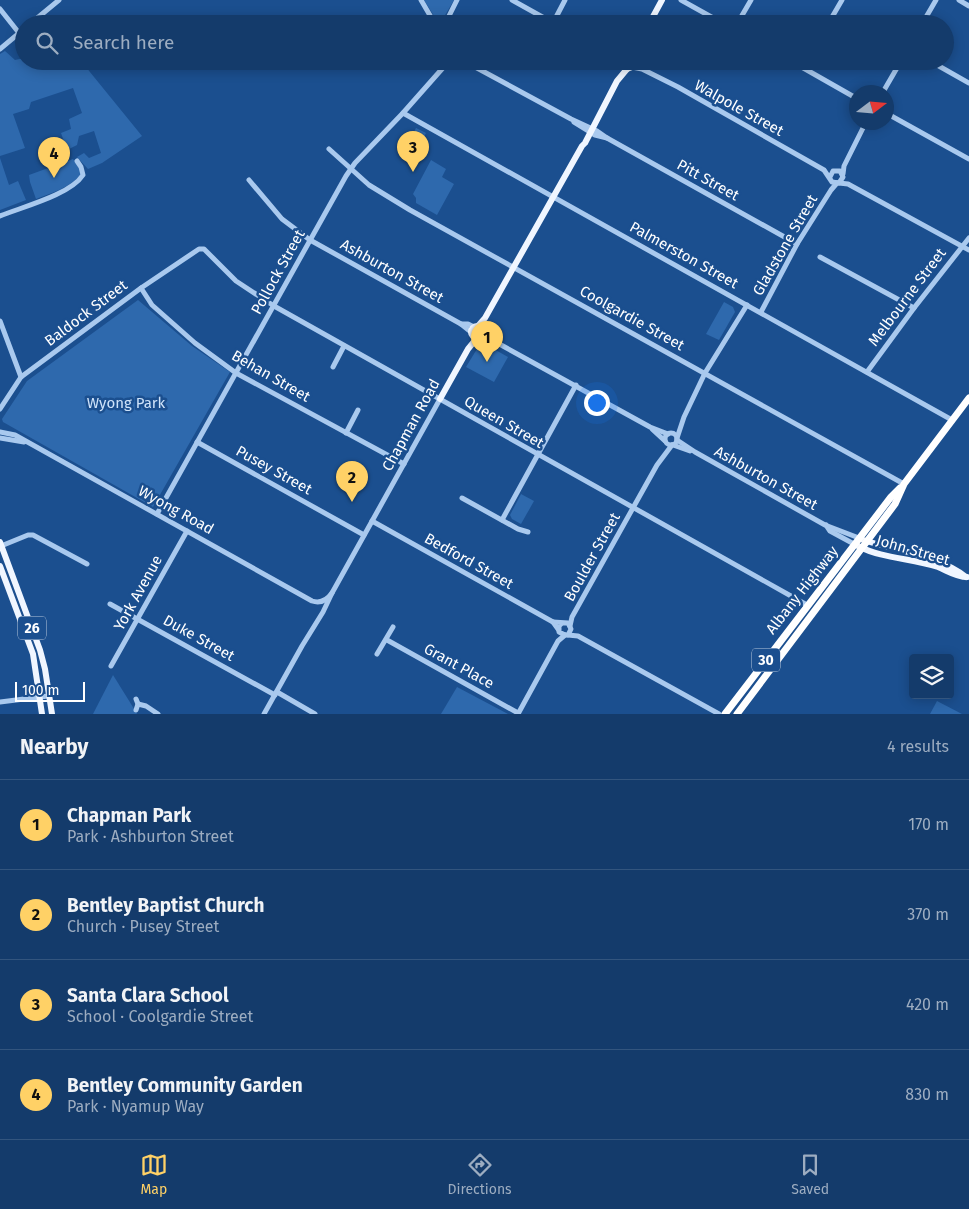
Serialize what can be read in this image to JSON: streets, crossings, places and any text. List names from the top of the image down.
{
  "streets": {
    "highway": ["Albany Highway", "30"],
    "main road": ["Chapman Road", "John Street", "26"],
    "street": [
      "Walpole Street",
      "Pitt Street",
      "Gladstone Street",
      "Palmerston Street",
      "Ashburton Street",
      "Pollock Street",
      "Melbourne Street",
      "Baldock Street",
      "Coolgardie Street",
      "Behan Street",
      "Queen Street",
      "Pusey Street",
      "Wyong Road",
      "Boulder Street",
      "Bedford Street",
      "York Avenue",
      "Duke Street",
      "Grant Place"
    ]
  },
  "crossings": [
    ["Walpole Street", "Gladstone Street"],
    ["Pitt Street", "Gladstone Street"],
    ["Pitt Street", "Chapman Road"],
    ["Gladstone Street", "Palmerston Street"],
    ["Palmerston Street", "Pollock Street"],
    ["Palmerston Street", "Melbourne Street"],
    ["Palmerston Street", "Chapman Road"],
    ["Palmerston Street", "Albany Highway"],
    ["Ashburton Street", "Pollock Street"],
    ["Ashburton Street", "Chapman Road"],
    ["Ashburton Street", "John Street"],
    ["Ashburton Street", "Albany Highway"],
    ["Pollock Street", "Coolgardie Street"],
    ["Pollock Street", "Behan Street"],
    ["Pollock Street", "Queen Street"],
    ["Pollock Street", "Pusey Street"],
    ["Pollock Street", "Wyong Road"],
    ["Baldock Street", "Behan Street"],
    ["Baldock Street", "Queen Street"],
    ["Coolgardie Street", "Chapman Road"],
    ["Coolgardie Street", "Albany Highway"],
    ["Behan Street", "Chapman Road"],
    ["Queen Street", "Chapman Road"],
    ["Queen Street", "Boulder Street"],
    ["Queen Street", "Albany Highway"],
    ["Chapman Road", "Pusey Street"],
    ["Chapman Road", "Wyong Road"],
    ["Chapman Road", "Bedford Street"],
    ["Chapman Road", "Duke Street"],
    ["Wyong Road", "York Avenue"],
    ["John Street", "Albany Highway"],
    ["Boulder Street", "Bedford Street"],
    ["York Avenue", "Duke Street"]
  ],
  "parks": ["Wyong Park"],
  "scale_bar": "100 m",
  "north": "right",
  "page": {
    "search": "Search here",
    "pins": [
      "3",
      "4",
      "1",
      "2"
    ],
    "scale": "100 m",
    "heading": ["Nearby", "4 results"],
    "list": [
      {
        "mark": "1",
        "name": "Chapman Park",
        "note": "Park · Ashburton Street",
        "value": "170 m"
      },
      {
        "mark": "2",
        "name": "Bentley Baptist Church",
        "note": "Church · Pusey Street",
        "value": "370 m"
      },
      {
        "mark": "3",
        "name": "Santa Clara School",
        "note": "School · Coolgardie Street",
        "value": "420 m"
      },
      {
        "mark": "4",
        "name": "Bentley Community Garden",
        "note": "Park · Nyamup Way",
        "value": "830 m"
      }
    ],
    "nav": ["Map", "Directions", "Saved"]
  }
}
